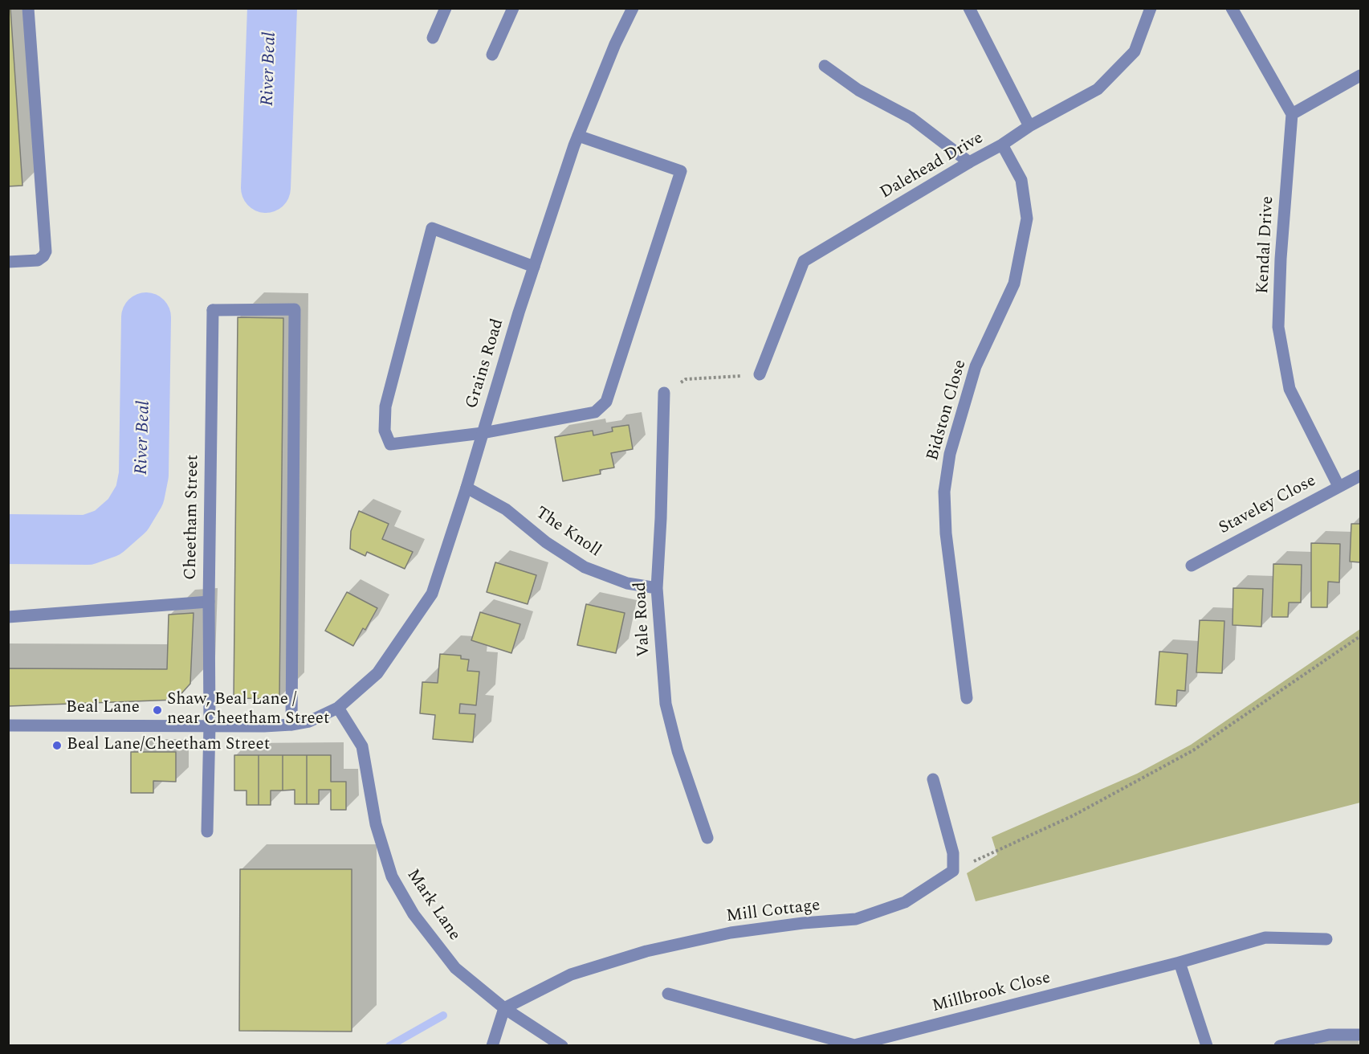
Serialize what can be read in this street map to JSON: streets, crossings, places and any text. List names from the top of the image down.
{
  "streets": {
    "street": [
      "Dalehead Drive",
      "Kendal Drive",
      "Grains Road",
      "Bidston Close",
      "Staveley Close",
      "Cheetham Street",
      "The Knoll",
      "Vale Road",
      "Beal Lane",
      "Mark Lane",
      "Mill Cottage",
      "Millbrook Close"
    ]
  },
  "crossings": [
    ["Dalehead Drive", "Bidston Close"],
    ["Kendal Drive", "Staveley Close"],
    ["Grains Road", "The Knoll"],
    ["Grains Road", "Beal Lane"],
    ["Grains Road", "Mark Lane"],
    ["Cheetham Street", "Beal Lane"],
    ["The Knoll", "Vale Road"],
    ["Beal Lane", "Mark Lane"],
    ["Mark Lane", "Mill Cottage"]
  ],
  "water": ["River Beal"],
  "places": ["Shaw, Beal Lane / near Cheetham Street", "Beal Lane/Cheetham Street"]
}
